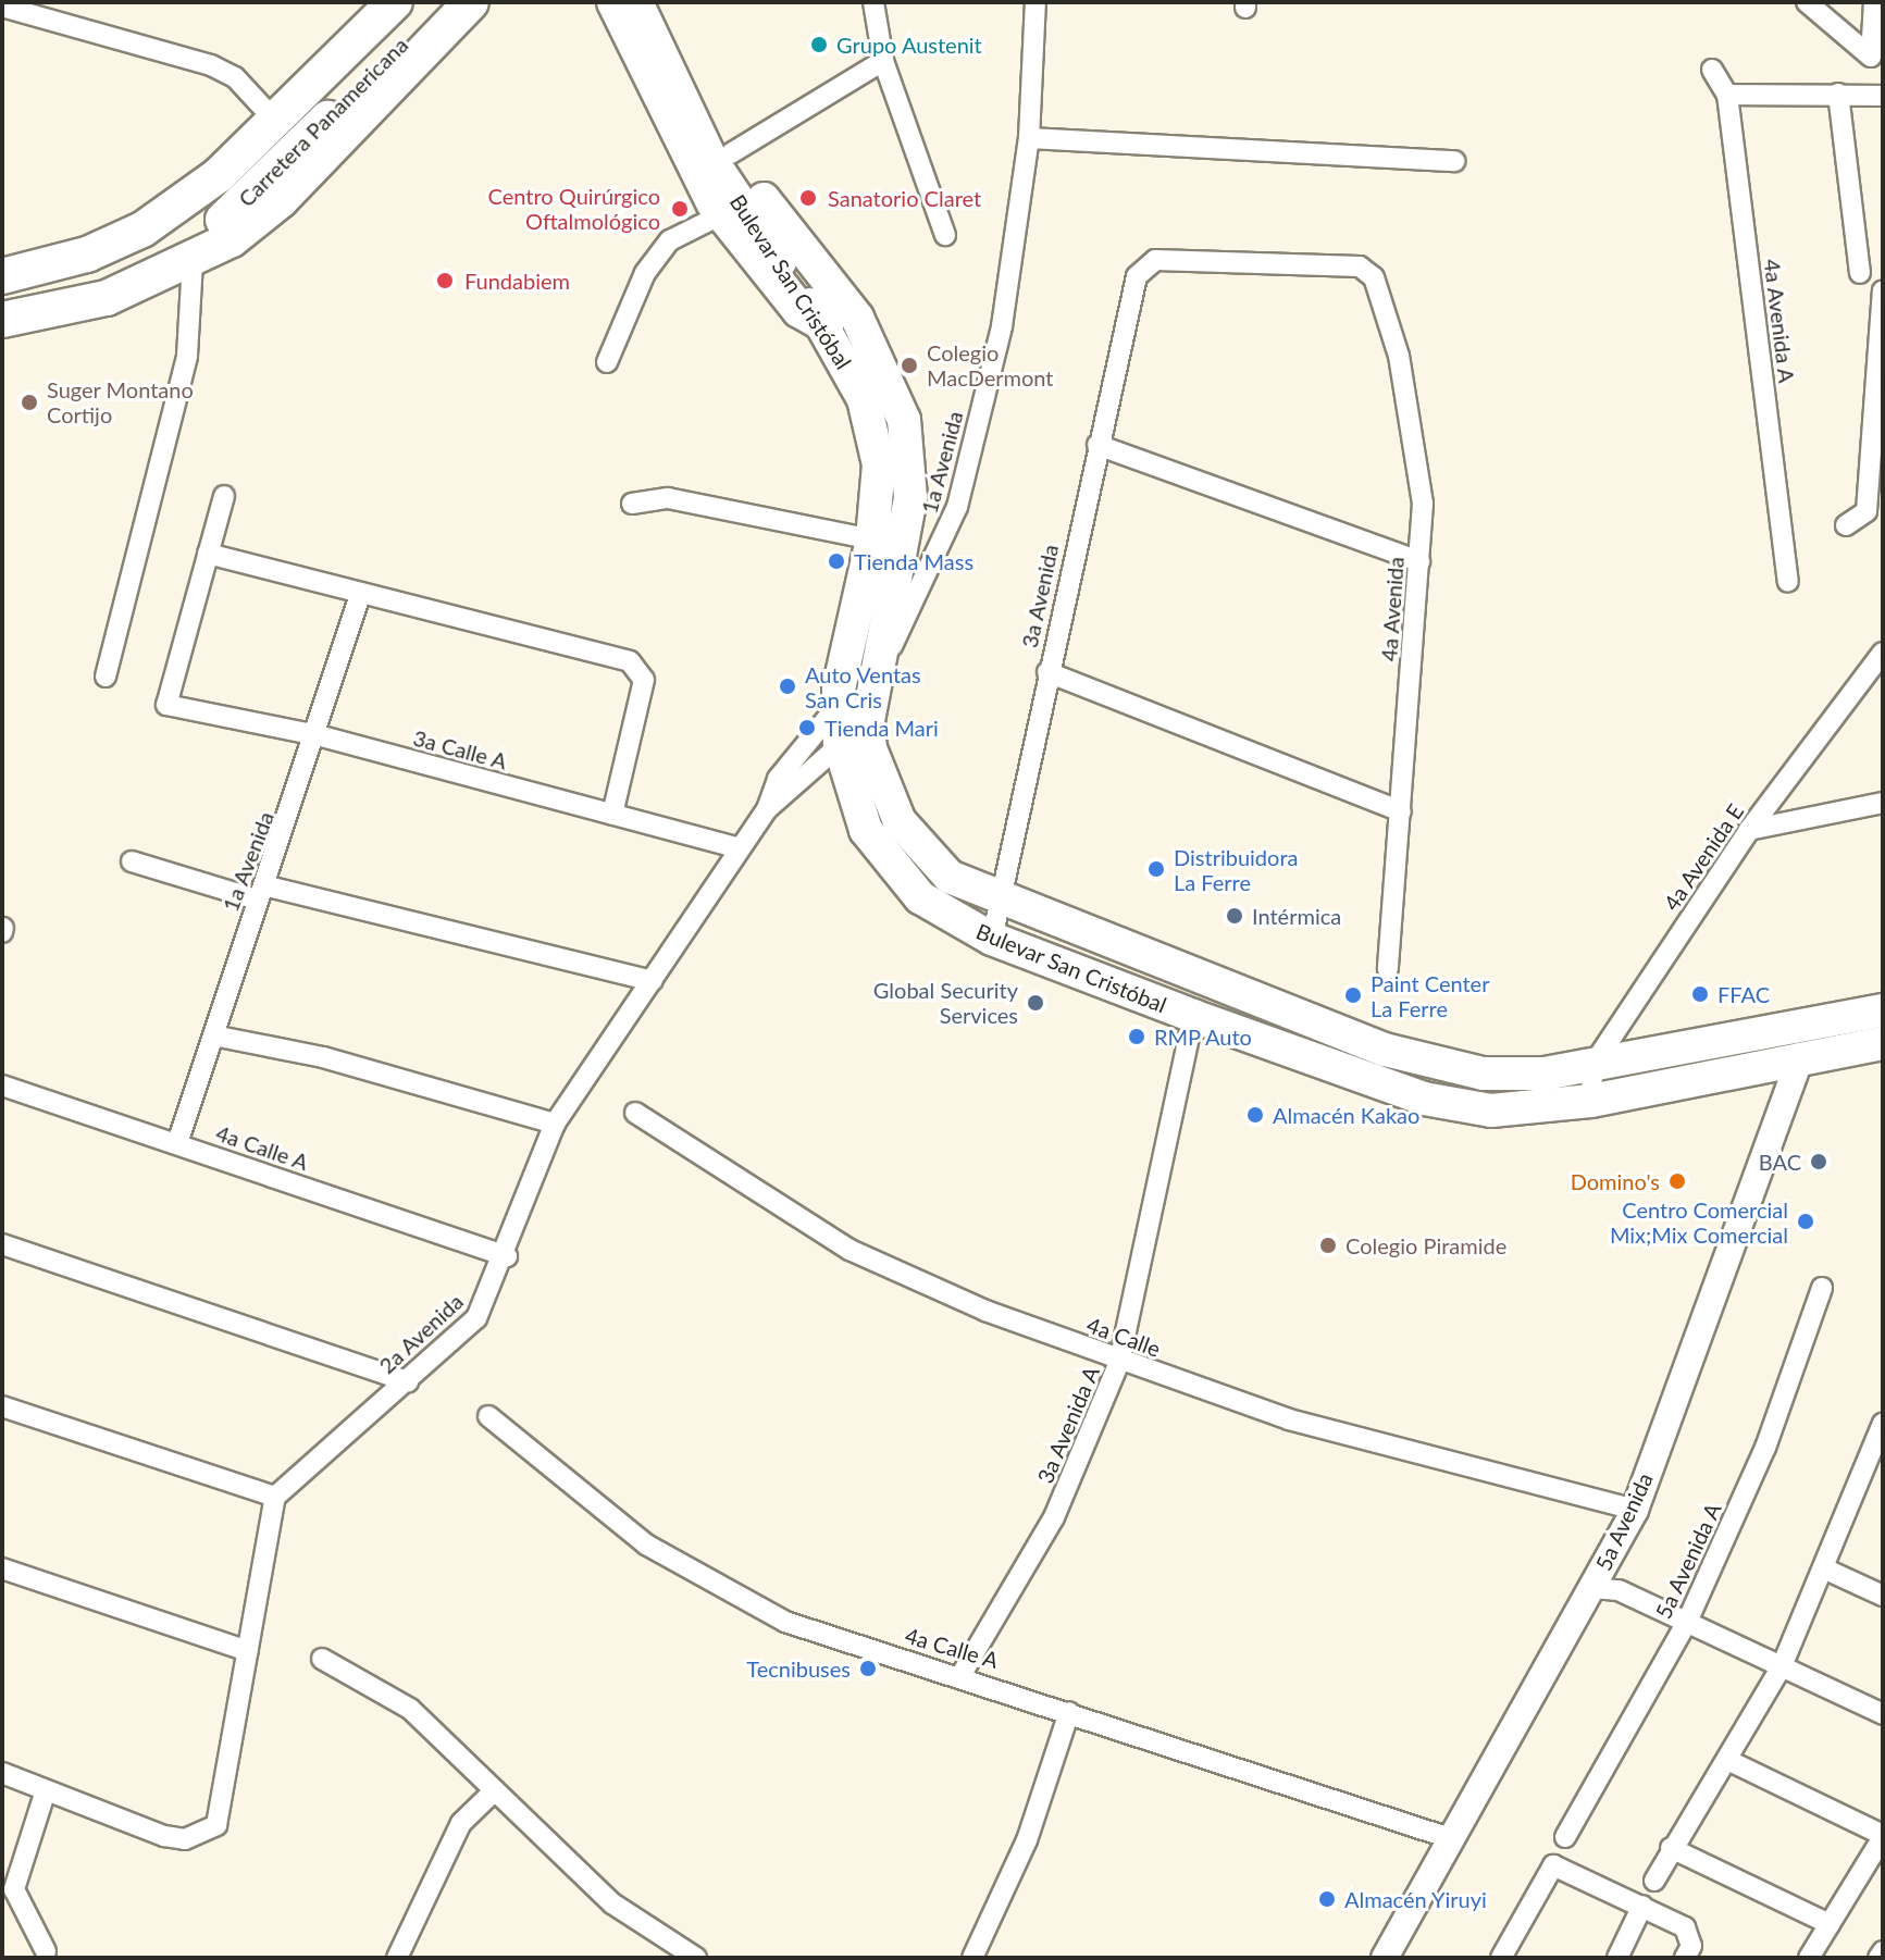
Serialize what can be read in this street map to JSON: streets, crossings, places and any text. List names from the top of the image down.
{
  "streets": {
    "highway": ["Carretera Panamericana"],
    "main road": ["Bulevar San Cristóbal"],
    "street": [
      "4a Avenida A",
      "1a Avenida",
      "3a Avenida",
      "4a Avenida",
      "3a Calle A",
      "4a Avenida E",
      "4a Calle A",
      "2a Avenida",
      "4a Calle",
      "3a Avenida A",
      "5a Avenida",
      "5a Avenida A"
    ]
  },
  "crossings": [
    ["Bulevar San Cristóbal", "1a Avenida"],
    ["Bulevar San Cristóbal", "3a Avenida"],
    ["Bulevar San Cristóbal", "4a Avenida E"],
    ["Bulevar San Cristóbal", "2a Avenida"],
    ["Bulevar San Cristóbal", "3a Avenida A"],
    ["Bulevar San Cristóbal", "5a Avenida"],
    ["1a Avenida", "3a Calle A"],
    ["1a Avenida", "4a Calle A"],
    ["3a Avenida", "4a Avenida"],
    ["3a Calle A", "2a Avenida"],
    ["4a Calle A", "2a Avenida"],
    ["4a Calle A", "3a Avenida A"],
    ["4a Calle A", "5a Avenida"],
    ["4a Calle", "3a Avenida A"],
    ["4a Calle", "5a Avenida"]
  ],
  "places": [
    "Grupo Austenit",
    "Sanatorio Claret",
    "Centro Quirúrgico Oftalmológico",
    "Fundabiem",
    "Colegio MacDermont",
    "Suger Montano Cortijo",
    "Tienda Mass",
    "Auto Ventas San Cris",
    "Tienda Mari",
    "Distribuidora La Ferre",
    "Intérmica",
    "FFAC",
    "Paint Center La Ferre",
    "Global Security Services",
    "RMP Auto",
    "Almacén Kakao",
    "BAC",
    "Domino's",
    "Centro Comercial Mix;Mix Comercial",
    "Colegio Piramide",
    "Tecnibuses",
    "Almacén Yiruyi"
  ]
}
